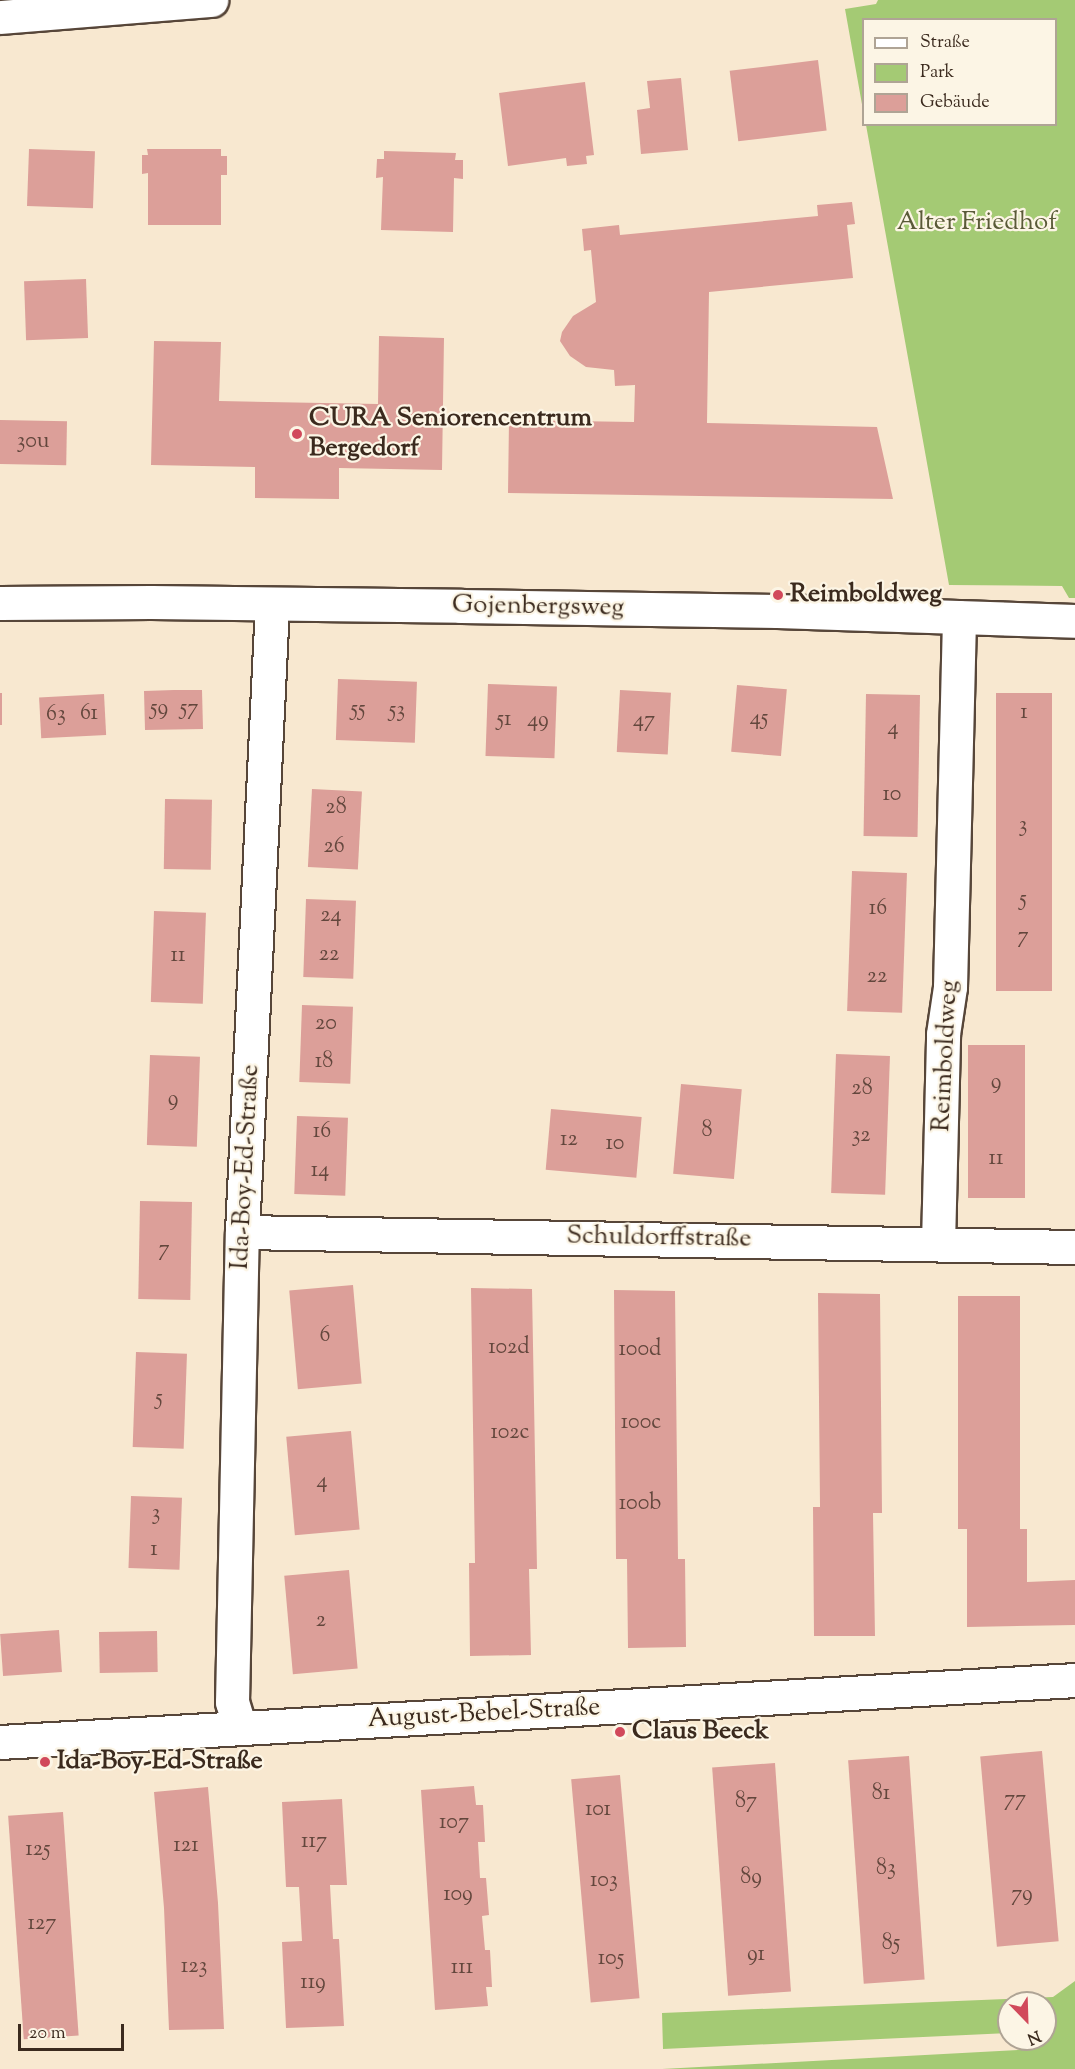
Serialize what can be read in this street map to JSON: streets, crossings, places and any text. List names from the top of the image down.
{
  "streets": {
    "street": [
      "Gojenbergsweg",
      "Reimboldweg",
      "Ida-Boy-Ed-Straße",
      "Schuldorffstraße",
      "August-Bebel-Straße"
    ]
  },
  "crossings": [
    ["Gojenbergsweg", "Reimboldweg"],
    ["Gojenbergsweg", "Ida-Boy-Ed-Straße"],
    ["Reimboldweg", "Schuldorffstraße"],
    ["Ida-Boy-Ed-Straße", "Schuldorffstraße"],
    ["Ida-Boy-Ed-Straße", "August-Bebel-Straße"]
  ],
  "parks": ["Alter Friedhof"],
  "places": [
    "CURA Seniorencentrum Bergedorf",
    "Reimboldweg",
    "Claus Beeck",
    "Ida-Boy-Ed-Straße"
  ],
  "house_numbers": [
    "30u",
    "59",
    "57",
    "55",
    "53",
    "1",
    "61",
    "63",
    "45",
    "51",
    "49",
    "47",
    "4",
    "10",
    "28",
    "3",
    "26",
    "5",
    "16",
    "24",
    "7",
    "22",
    "11",
    "22",
    "20",
    "18",
    "9",
    "28",
    "9",
    "8",
    "16",
    "32",
    "12",
    "10",
    "11",
    "14",
    "7",
    "6",
    "102d",
    "100d",
    "5",
    "100c",
    "102c",
    "4",
    "100b",
    "3",
    "1",
    "2",
    "81",
    "77",
    "87",
    "101",
    "107",
    "117",
    "121",
    "125",
    "83",
    "89",
    "103",
    "109",
    "79",
    "127",
    "85",
    "91",
    "105",
    "123",
    "111",
    "119"
  ],
  "legend": ["Straße", "Park", "Gebäude"],
  "scale_bar": "20 m",
  "north": "bottom right"
}
